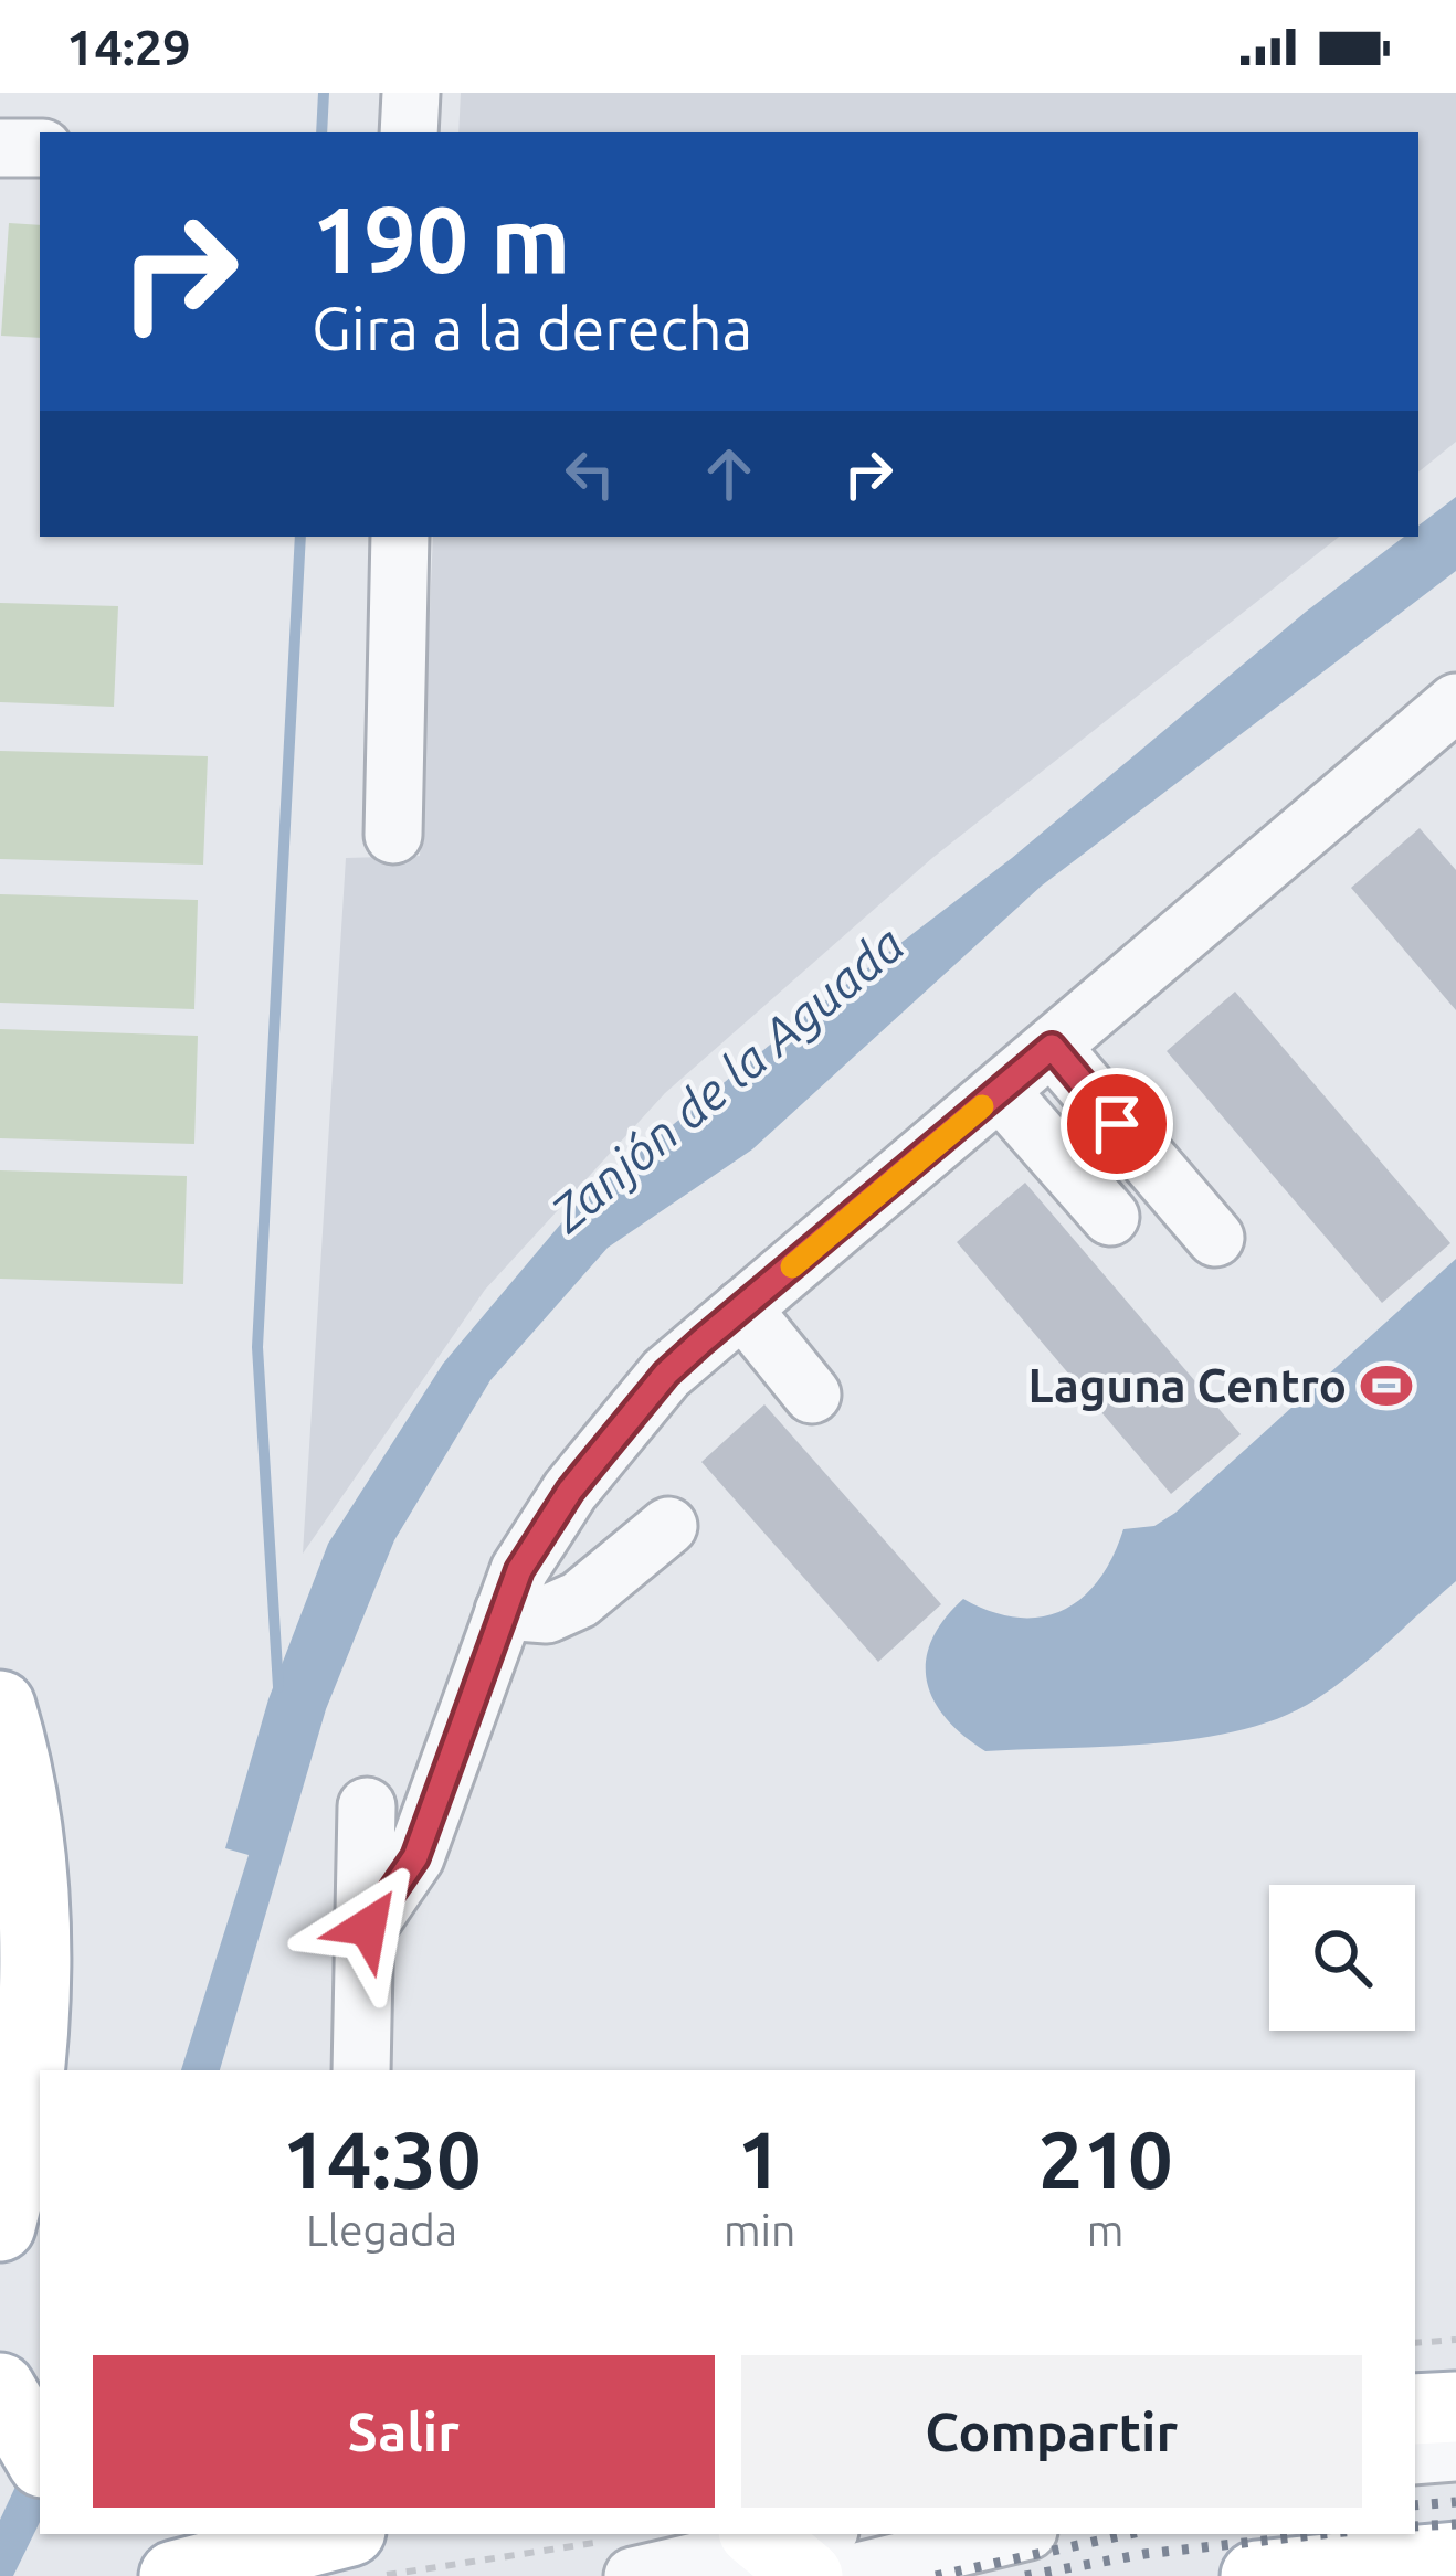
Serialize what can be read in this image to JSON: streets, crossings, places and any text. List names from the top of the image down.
{
  "water": ["Zanjón de la Aguada"],
  "places": {
    "sports": ["Laguna Centro"]
  },
  "page": {
    "status": "14:29",
    "turn": ["190 m", "Gira a la derecha"],
    "eta": [
      "14:30",
      "Llegada",
      "1",
      "min",
      "210",
      "m"
    ],
    "buttons": ["Salir", "Compartir"]
  }
}
